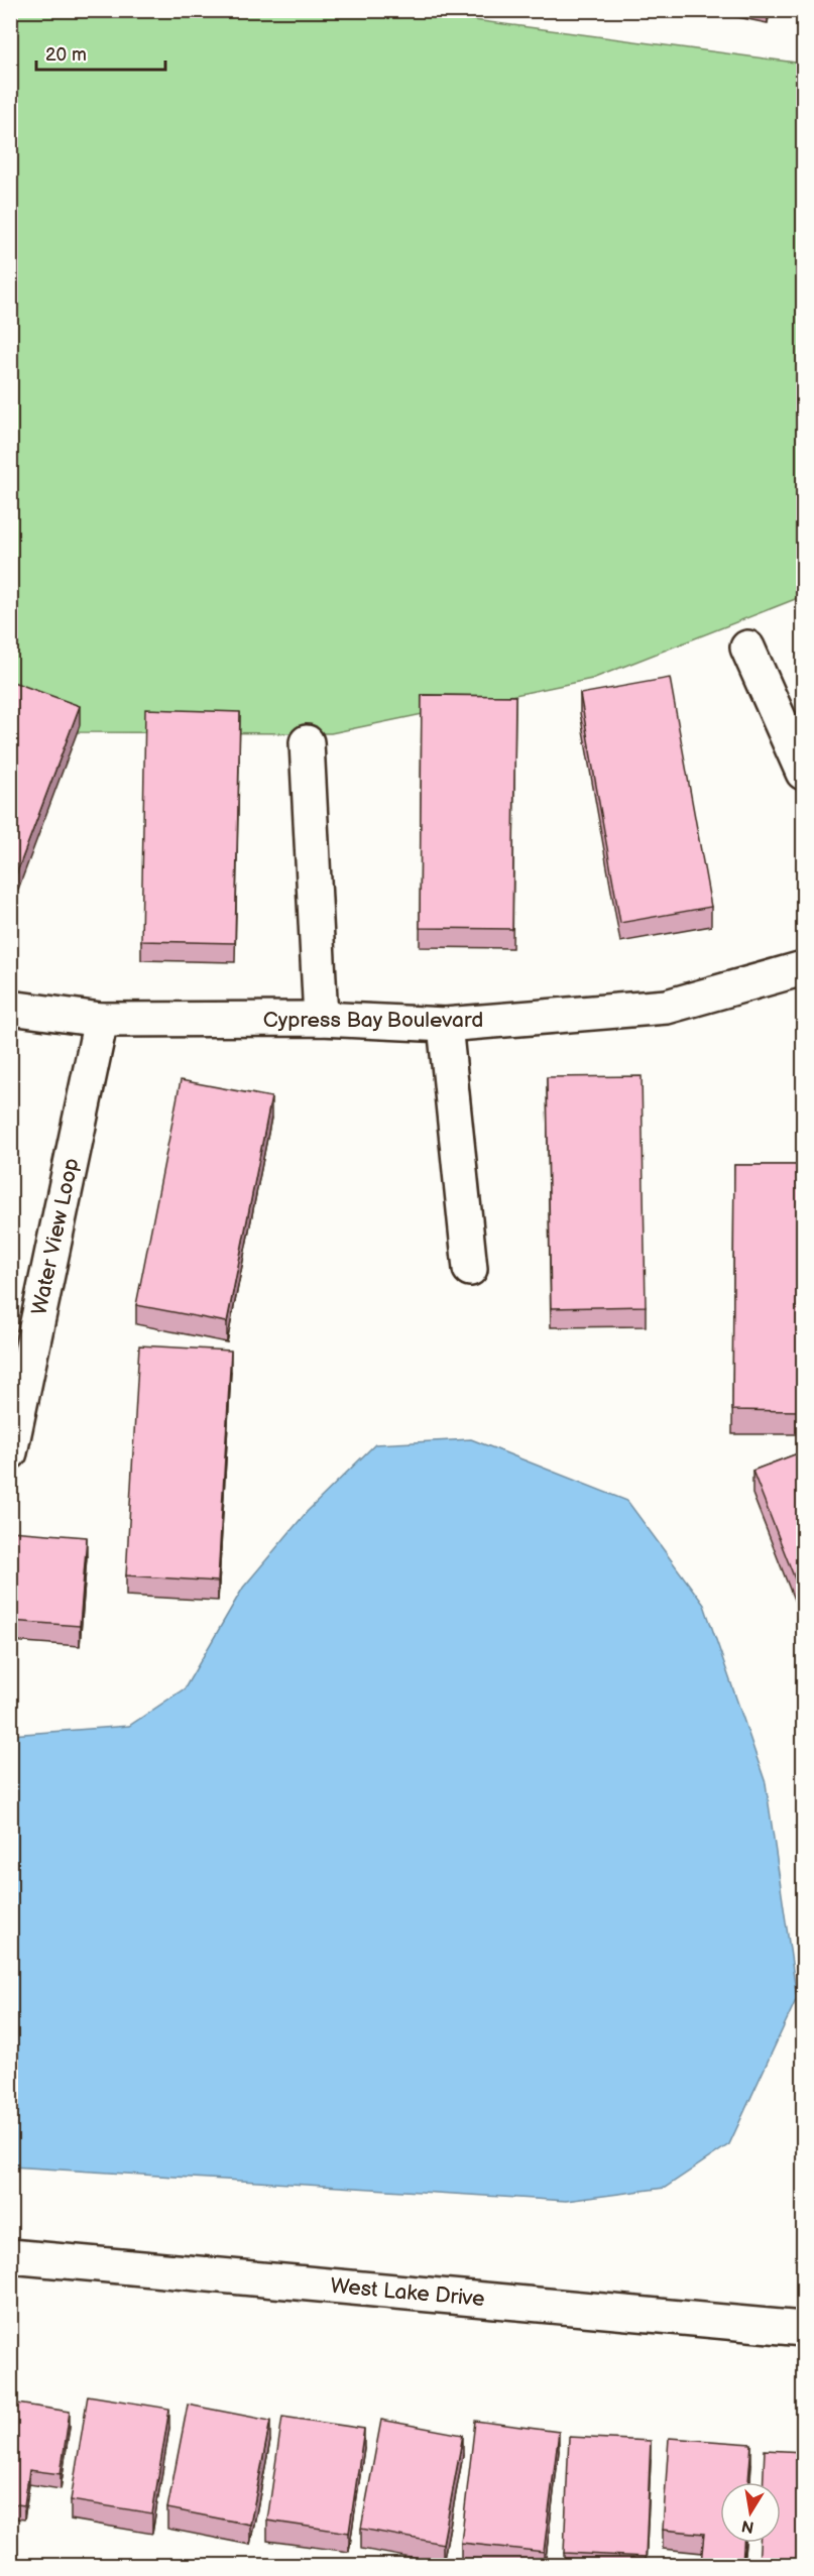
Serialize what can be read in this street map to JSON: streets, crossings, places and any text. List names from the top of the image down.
{
  "streets": {
    "street": ["Cypress Bay Boulevard", "Water View Loop", "West Lake Drive"]
  },
  "crossings": [
    ["Cypress Bay Boulevard", "Water View Loop"]
  ],
  "scale_bar": "20 m",
  "north": "bottom"
}
